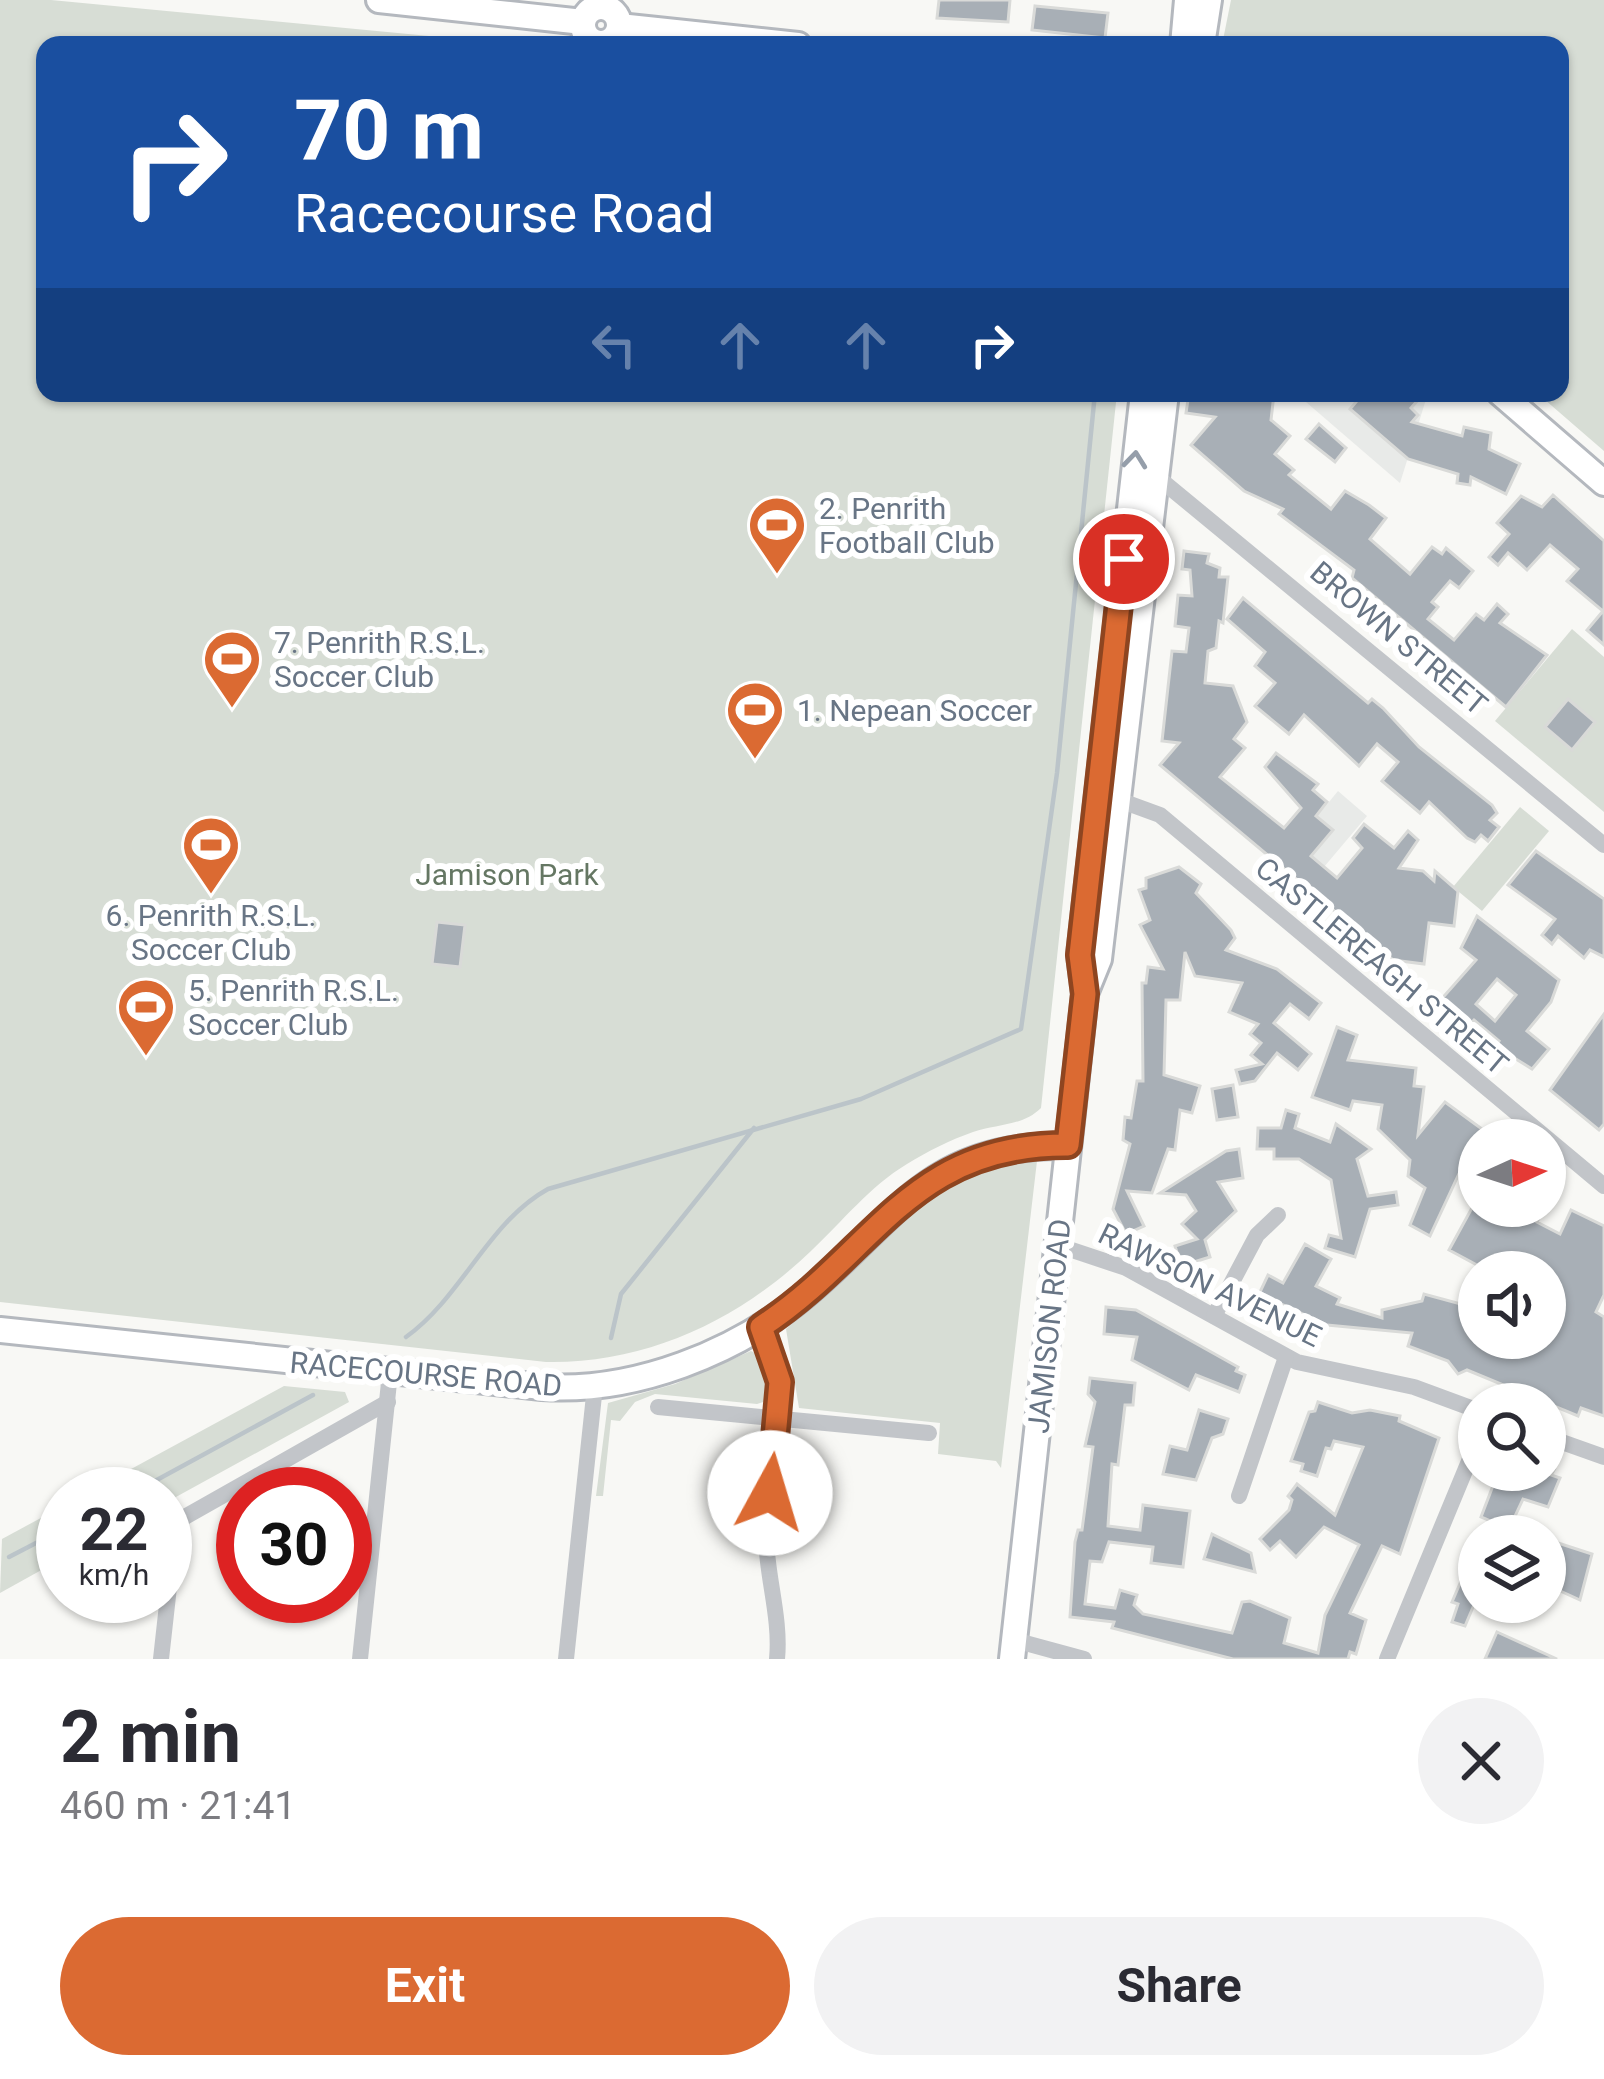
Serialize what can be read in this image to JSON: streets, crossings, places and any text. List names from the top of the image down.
{
  "streets": {
    "main road": ["JAMISON ROAD", "RACECOURSE ROAD"],
    "street": ["BROWN STREET", "CASTLEREAGH STREET", "RAWSON AVENUE"]
  },
  "crossings": [
    ["BROWN STREET", "JAMISON ROAD"],
    ["CASTLEREAGH STREET", "JAMISON ROAD"],
    ["RAWSON AVENUE", "JAMISON ROAD"],
    ["JAMISON ROAD", "RACECOURSE ROAD"]
  ],
  "parks": ["Jamison Park"],
  "places": {
    "sports": [
      "2. Penrith Football Club",
      "7. Penrith R.S.L. Soccer Club",
      "1. Nepean Soccer",
      "6. Penrith R.S.L. Soccer Club",
      "5. Penrith R.S.L. Soccer Club"
    ]
  },
  "north": "right",
  "page": {
    "turn": ["70 m", "Racecourse Road"],
    "speed": "22 km/h",
    "limit": "30",
    "heading": ["2 min", "460 m · 21:41"],
    "buttons": ["Exit", "Share"]
  }
}
